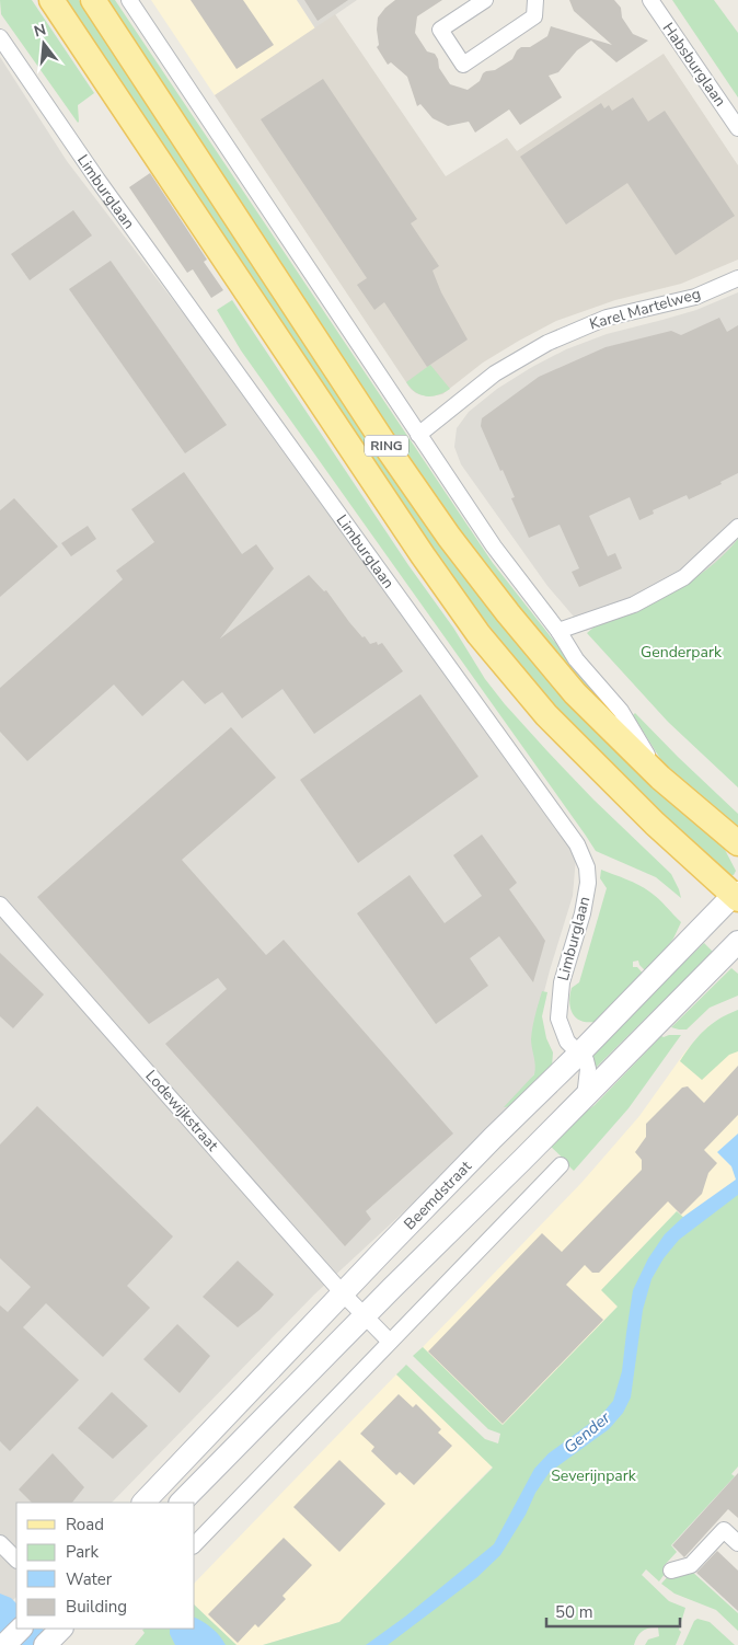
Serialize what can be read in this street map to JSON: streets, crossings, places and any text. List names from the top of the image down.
{
  "streets": {
    "main road": ["RING", "Beemdstraat"],
    "street": [
      "Habsburglaan",
      "Limburglaan",
      "Karel Martelweg",
      "Lodewijkstraat"
    ]
  },
  "crossings": [
    ["Limburglaan", "Beemdstraat"],
    ["RING", "Beemdstraat"],
    ["Lodewijkstraat", "Beemdstraat"]
  ],
  "water": ["Gender"],
  "parks": ["Genderpark", "Severijnpark"],
  "legend": [
    "Road",
    "Park",
    "Water",
    "Building"
  ],
  "scale_bar": "50 m",
  "north": "top"
}
